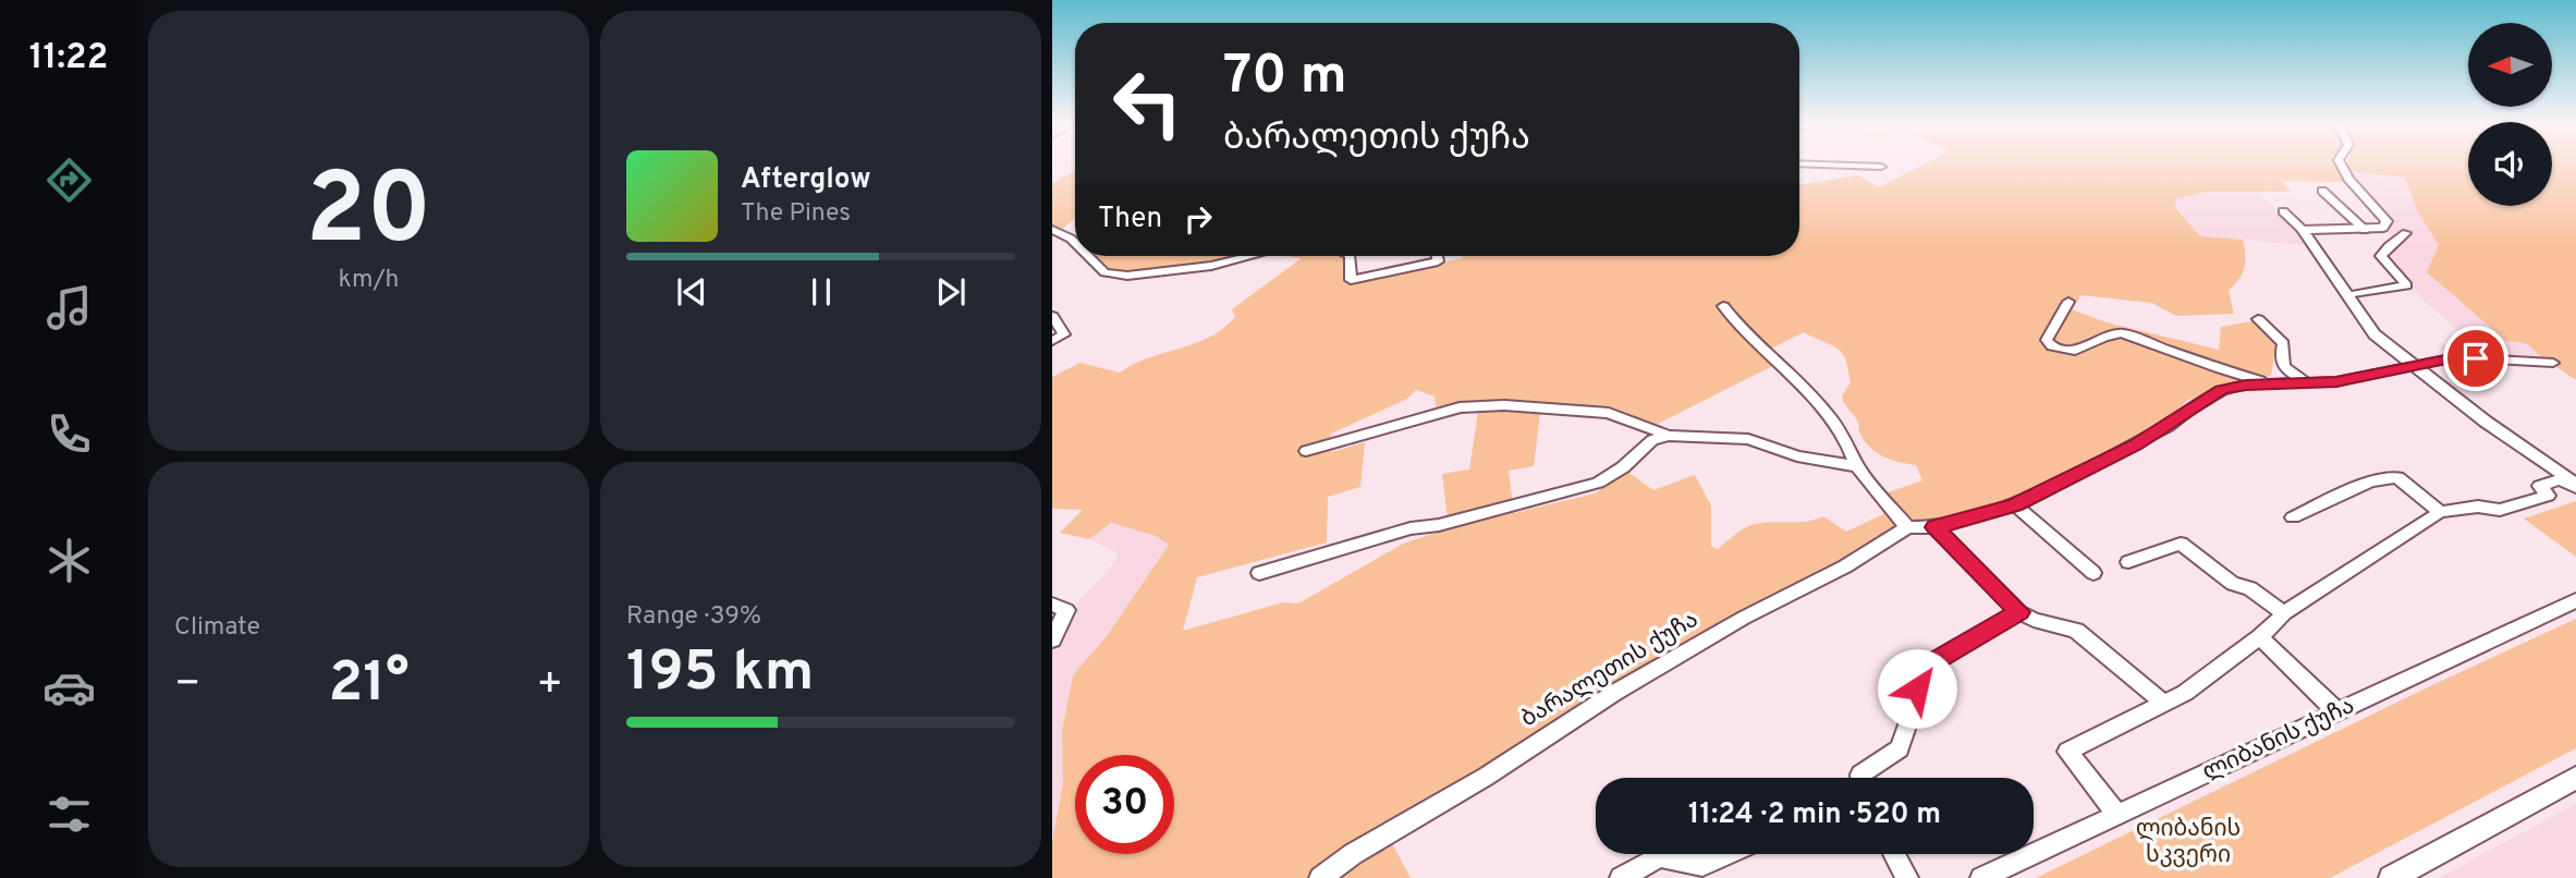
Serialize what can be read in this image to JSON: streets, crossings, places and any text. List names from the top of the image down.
{
  "streets": {
    "street": ["ბარალეთის ქუჩა", "ლიბანის ქუჩა"]
  },
  "parks": ["ლიბანის სკვერი"],
  "north": "left",
  "page": {
    "tabs": "11:22",
    "tile": [
      ["20", "km/h"],
      "Climate",
      ["Range · 39%", "195 km"]
    ],
    "turn": ["70 m", "ბარალეთის ქუჩა"],
    "song": ["Afterglow", "The Pines"],
    "then": "Then",
    "heat": ["−", "21°", "+"],
    "limit": "30",
    "trip": "11:24 · 2 min · 520 m"
  }
}
